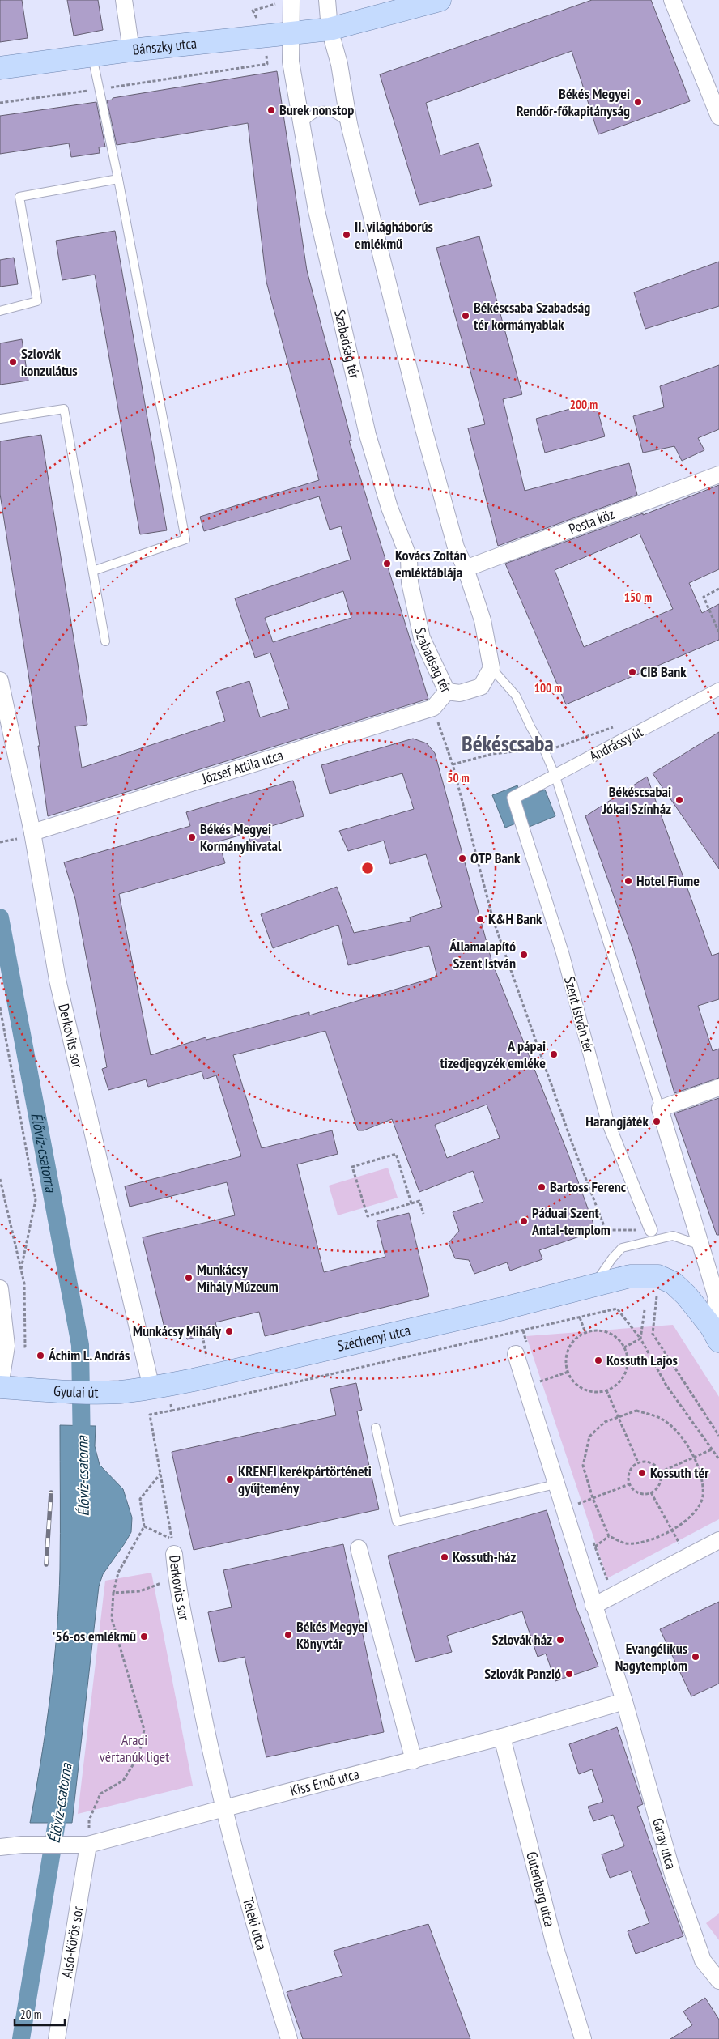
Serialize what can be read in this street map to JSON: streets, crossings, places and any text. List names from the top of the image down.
{
  "streets": {
    "main road": ["Bánszky utca", "Széchenyi utca", "Gyulai út"],
    "street": [
      "Szabadság tér",
      "Posta köz",
      "Andrássy út",
      "József Attila utca",
      "Szent István tér",
      "Derkovits sor",
      "Kiss Ernő utca",
      "Garay utca",
      "Gutenberg utca",
      "Teleki utca",
      "Alsó-Körös sor"
    ]
  },
  "crossings": [
    ["Bánszky utca", "Szabadság tér"],
    ["Szabadság tér", "József Attila utca"],
    ["Andrássy út", "Szent István tér"],
    ["József Attila utca", "Derkovits sor"],
    ["Derkovits sor", "Széchenyi utca"],
    ["Derkovits sor", "Gyulai út"],
    ["Derkovits sor", "Kiss Ernő utca"],
    ["Derkovits sor", "Teleki utca"],
    ["Széchenyi utca", "Gyulai út"],
    ["Kiss Ernő utca", "Garay utca"],
    ["Kiss Ernő utca", "Gutenberg utca"],
    ["Kiss Ernő utca", "Teleki utca"],
    ["Kiss Ernő utca", "Alsó-Körös sor"]
  ],
  "districts": ["Békéscsaba"],
  "water": ["Élővíz-csatorna"],
  "parks": ["Aradi vértanúk liget"],
  "places": [
    "Békés Megyei Rendőr-főkapitányság",
    "Burek nonstop",
    "II. világháborús emlékmű",
    "Békéscsaba Szabadság tér kormányablak",
    "Szlovák konzulátus",
    "Kovács Zoltán emléktáblája",
    "CIB Bank",
    "Békéscsabai Jókai Színház",
    "Békés Megyei Kormányhivatal",
    "OTP Bank",
    "Hotel Fiume",
    "K&H Bank",
    "Államalapító Szent István",
    "A pápai tizedjegyzék emléke",
    "Harangjáték",
    "Bartoss Ferenc",
    "Páduai Szent Antal-templom",
    "Munkácsy Mihály Múzeum",
    "Munkácsy Mihály",
    "Áchim L. András",
    "Kossuth Lajos",
    "Kossuth tér",
    "KRENFI kerékpártörténeti gyűjtemény",
    "Kossuth-ház",
    "Békés Megyei Könyvtár",
    "'56-os emlékmű",
    "Szlovák ház",
    "Evangélikus Nagytemplom",
    "Szlovák Panzió"
  ],
  "scale_bar": "20 m",
  "rings": [
    "200 m",
    "150 m",
    "100 m",
    "50 m"
  ]
}
